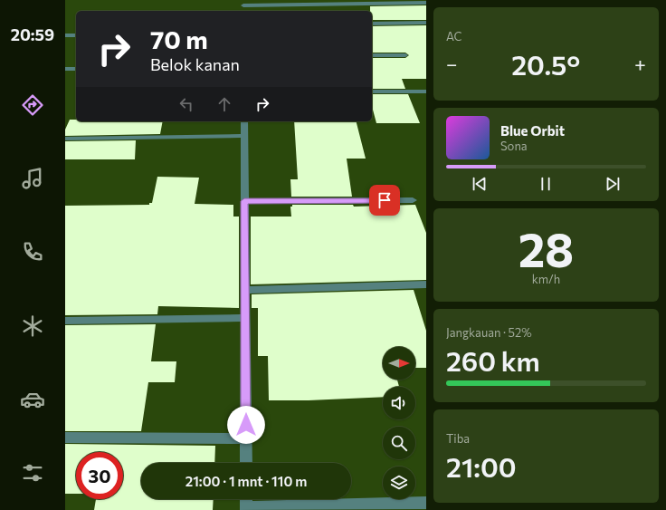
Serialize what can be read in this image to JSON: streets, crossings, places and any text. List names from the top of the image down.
{
  "north": "right",
  "page": {
    "tabs": "20:59",
    "tile": [
      "AC",
      ["28", "km/h"],
      ["Jangkauan · 52%", "260 km"],
      ["Tiba", "21:00"]
    ],
    "turn": ["70 m", "Belok kanan"],
    "heat": ["−", "20.5°", "+"],
    "song": ["Blue Orbit", "Sona"],
    "limit": "30",
    "trip": "21:00 · 1 mnt · 110 m"
  }
}
